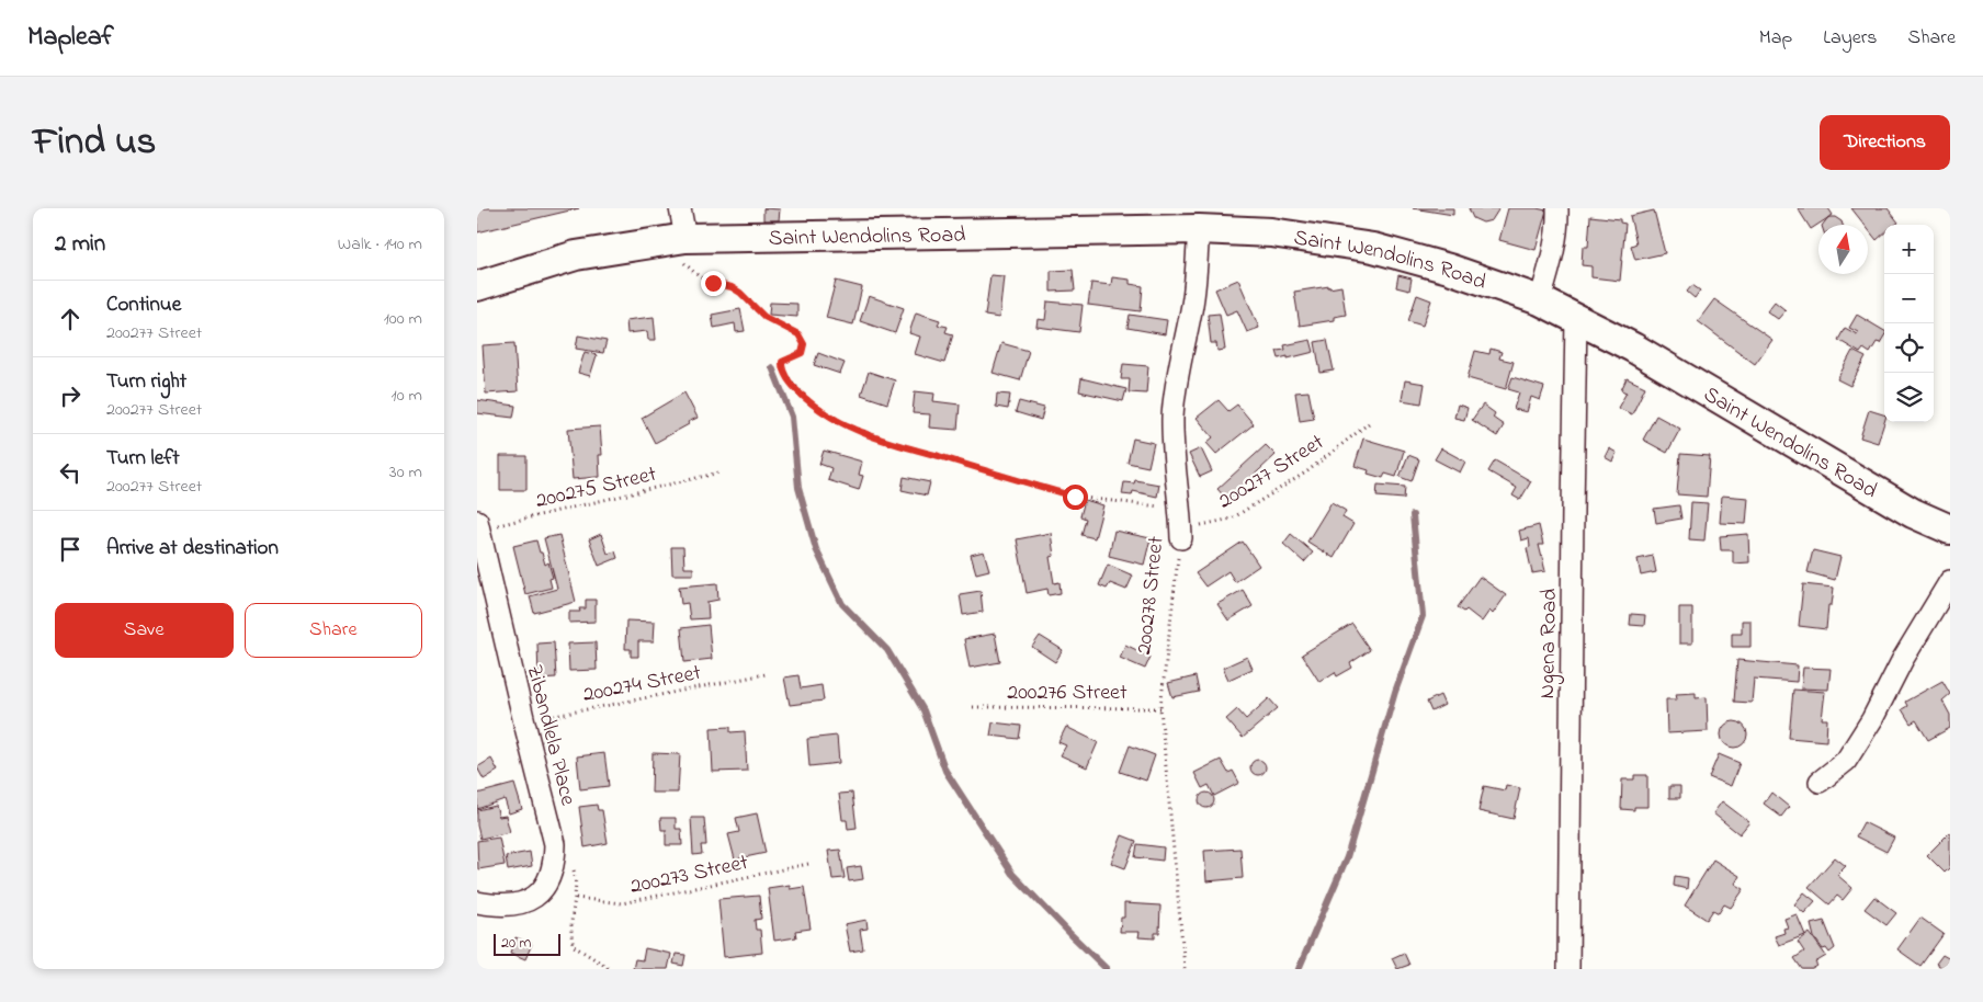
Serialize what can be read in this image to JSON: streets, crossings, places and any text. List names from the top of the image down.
{
  "streets": {
    "street": [
      "Saint Wendolins Road",
      "200278 Street",
      "Ngena Road",
      "Zibandlela Place"
    ],
    "path": [
      "200277 Street",
      "200275 Street",
      "200274 Street",
      "200276 Street",
      "200273 Street"
    ]
  },
  "crossings": [
    ["Saint Wendolins Road", "200278 Street"],
    ["Saint Wendolins Road", "Ngena Road"],
    ["200277 Street", "200278 Street"],
    ["200275 Street", "Zibandlela Place"],
    ["200278 Street", "200276 Street"],
    ["200274 Street", "Zibandlela Place"]
  ],
  "scale_bar": "20 m",
  "north": "top",
  "page": {
    "header": "Mapleaf",
    "nav": ["Map", "Layers", "Share"],
    "title": "Find us",
    "buttons": [
      "Directions",
      ["Save", "Share"]
    ],
    "heading": ["2 min", "Walk · 140 m"],
    "map_buttons": ["+", "−"],
    "list": [
      ["Continue", "200277 Street", "100 m"],
      ["Turn right", "200277 Street", "10 m"],
      ["Turn left", "200277 Street", "30 m"],
      "Arrive at destination"
    ],
    "scale": "20 m"
  }
}
